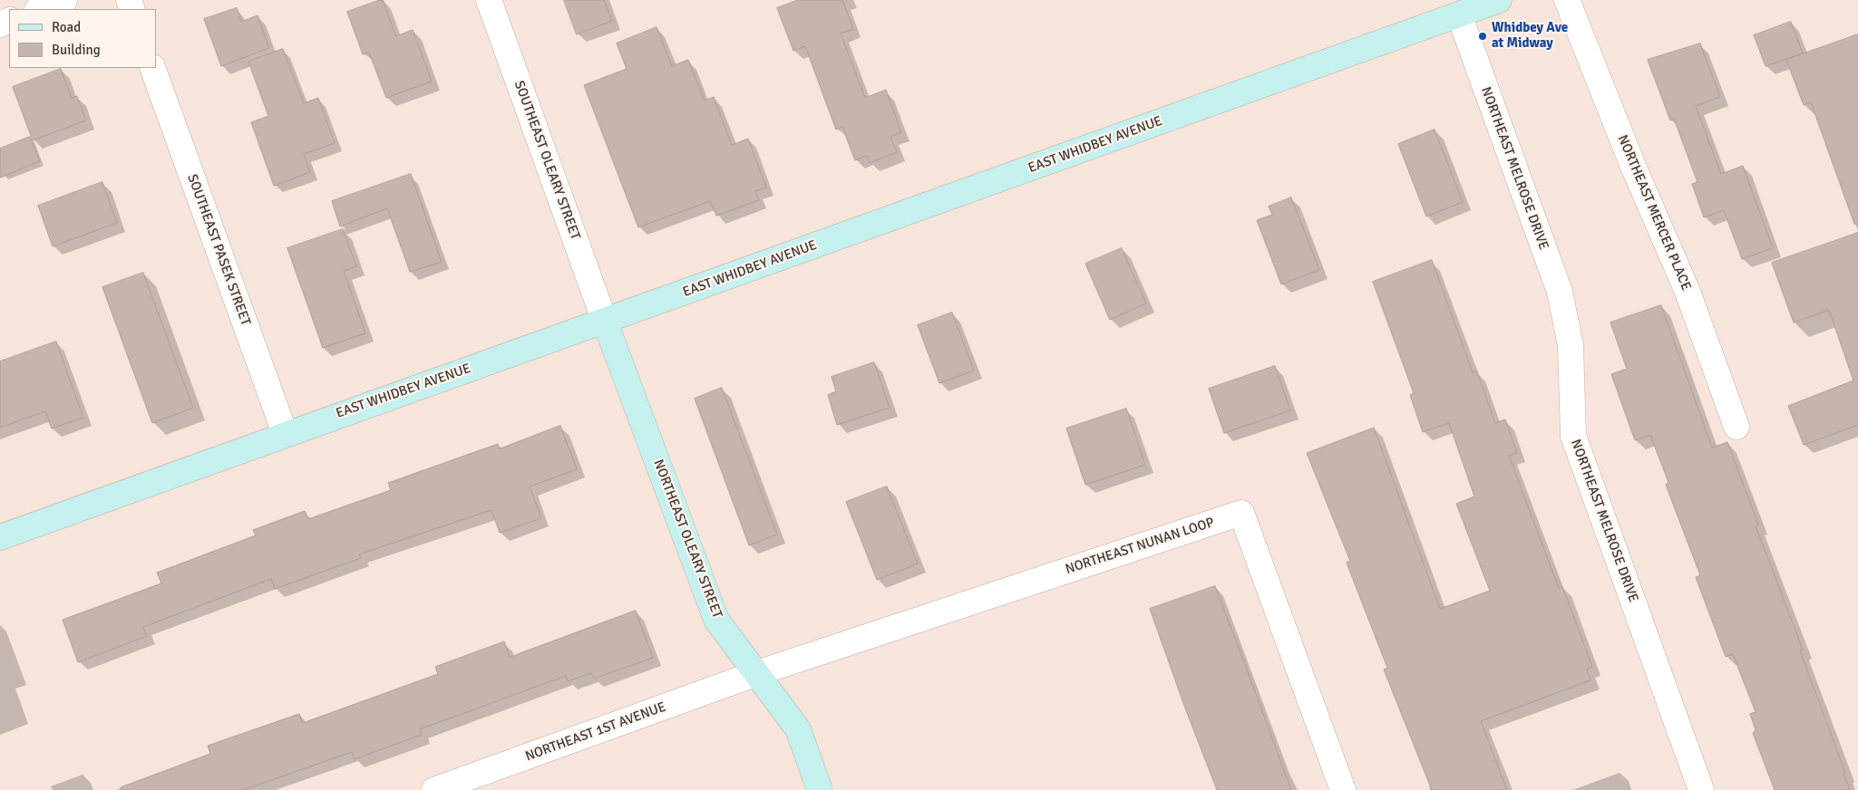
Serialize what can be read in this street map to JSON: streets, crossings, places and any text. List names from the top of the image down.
{
  "streets": {
    "street": [
      "EAST WHIDBEY AVENUE",
      "SOUTHEAST OLEARY STREET",
      "NORTHEAST MELROSE DRIVE",
      "NORTHEAST MERCER PLACE",
      "SOUTHEAST PASEK STREET",
      "NORTHEAST OLEARY STREET",
      "NORTHEAST NUNAN LOOP",
      "NORTHEAST 1ST AVENUE"
    ]
  },
  "crossings": [
    ["EAST WHIDBEY AVENUE", "SOUTHEAST OLEARY STREET"],
    ["EAST WHIDBEY AVENUE", "NORTHEAST MELROSE DRIVE"],
    ["EAST WHIDBEY AVENUE", "SOUTHEAST PASEK STREET"],
    ["EAST WHIDBEY AVENUE", "NORTHEAST OLEARY STREET"],
    ["SOUTHEAST OLEARY STREET", "NORTHEAST OLEARY STREET"],
    ["NORTHEAST OLEARY STREET", "NORTHEAST NUNAN LOOP"],
    ["NORTHEAST OLEARY STREET", "NORTHEAST 1ST AVENUE"],
    ["NORTHEAST NUNAN LOOP", "NORTHEAST 1ST AVENUE"]
  ],
  "places": ["Whidbey Ave at Midway"],
  "legend": ["Road", "Building"]
}
